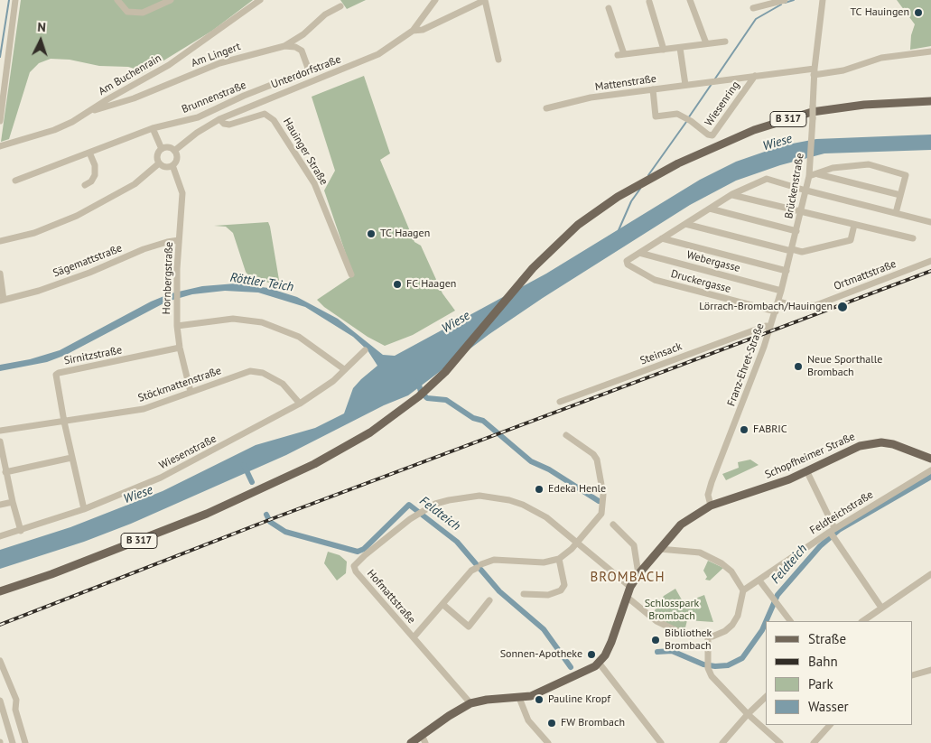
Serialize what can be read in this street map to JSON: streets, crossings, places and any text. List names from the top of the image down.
{
  "streets": {
    "main road": ["B 317", "Schopfheimer Straße"],
    "street": [
      "Am Lingert",
      "Unterdorfstraße",
      "Am Buchenrain",
      "Mattenstraße",
      "Brunnenstraße",
      "Wiesenring",
      "Hauinger Straße",
      "Brückenstraße",
      "Sägemattstraße",
      "Webergasse",
      "Ortmattstraße",
      "Hornbergstraße",
      "Druckergasse",
      "Steinsack",
      "Sirnitzstraße",
      "Franz-Ehret-Straße",
      "Stöckmattenstraße",
      "Wiesenstraße",
      "Feldteichstraße",
      "Hofmattstraße"
    ]
  },
  "crossings": [
    ["Am Lingert", "Am Buchenrain"],
    ["Unterdorfstraße", "Brunnenstraße"],
    ["Unterdorfstraße", "Hauinger Straße"],
    ["Unterdorfstraße", "Hornbergstraße"],
    ["Mattenstraße", "Wiesenring"],
    ["Wiesenring", "Brückenstraße"],
    ["Brückenstraße", "Franz-Ehret-Straße"],
    ["Sägemattstraße", "Hornbergstraße"],
    ["Webergasse", "Druckergasse"],
    ["Webergasse", "Franz-Ehret-Straße"],
    ["Ortmattstraße", "Franz-Ehret-Straße"],
    ["Hornbergstraße", "Sirnitzstraße"],
    ["Hornbergstraße", "Stöckmattenstraße"],
    ["Druckergasse", "Franz-Ehret-Straße"],
    ["Steinsack", "Franz-Ehret-Straße"],
    ["Sirnitzstraße", "Stöckmattenstraße"],
    ["Franz-Ehret-Straße", "Schopfheimer Straße"],
    ["Stöckmattenstraße", "Wiesenstraße"],
    ["Schopfheimer Straße", "Feldteichstraße"],
    ["Schopfheimer Straße", "Hofmattstraße"],
    ["Feldteichstraße", "Hofmattstraße"]
  ],
  "districts": ["BROMBACH"],
  "water": ["Wiese", "Röttler Teich", "Feldteich"],
  "parks": ["Schlosspark Brombach"],
  "places": [
    "TC Hauingen",
    "TC Haagen",
    "FC Haagen",
    "Lörrach-Brombach/Hauingen",
    "Neue Sporthalle Brombach",
    "FABRIC",
    "Edeka Henle",
    "Bibliothek Brombach",
    "Sonnen-Apotheke",
    "Pauline Kropf",
    "FW Brombach"
  ],
  "legend": [
    "Straße",
    "Bahn",
    "Park",
    "Wasser"
  ],
  "north": "top"
}
